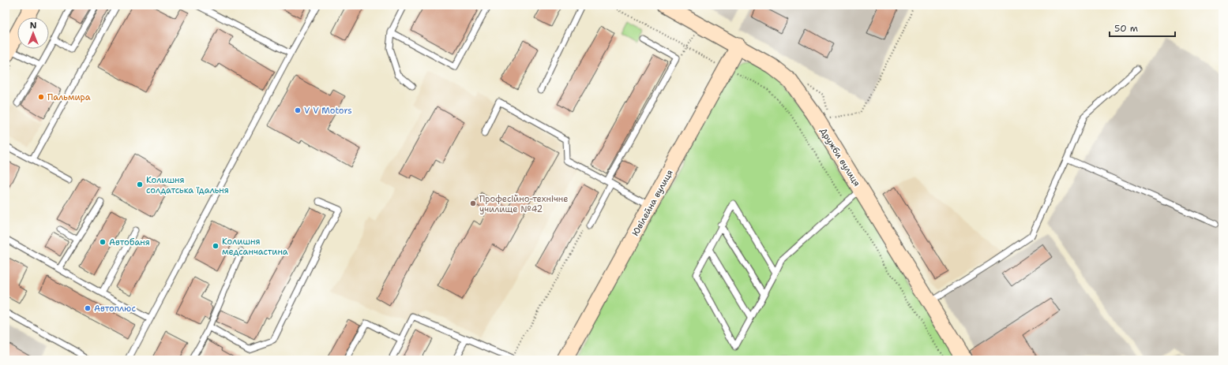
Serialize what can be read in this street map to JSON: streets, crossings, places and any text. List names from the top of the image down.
{
  "streets": {
    "street": ["Дружби вулиця", "Ювілейна вулиця"]
  },
  "crossings": [
    ["Дружби вулиця", "Ювілейна вулиця"]
  ],
  "places": [
    "Пальмира",
    "V V Motors",
    "Колишня солдатська їдальня",
    "Професійно-технічне училище №42",
    "Автобаня",
    "Колишня медсанчастина",
    "Автоплюс"
  ],
  "scale_bar": "50 m",
  "north": "top"
}
